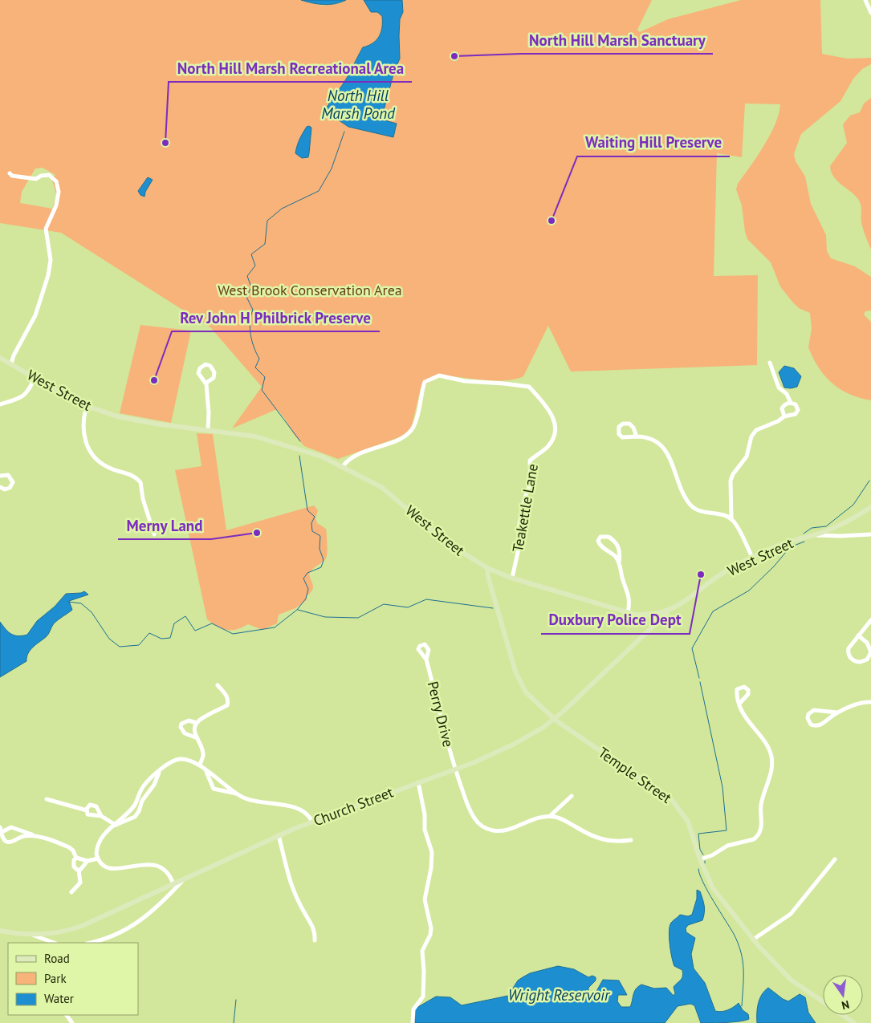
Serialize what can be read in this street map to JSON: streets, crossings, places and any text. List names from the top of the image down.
{
  "streets": {
    "main road": ["West Street", "Temple Street", "Church Street"],
    "street": ["Teakettle Lane", "Perry Drive"]
  },
  "crossings": [
    ["West Street", "Teakettle Lane"],
    ["West Street", "Temple Street"],
    ["West Street", "Church Street"],
    ["Perry Drive", "Church Street"],
    ["Temple Street", "Church Street"]
  ],
  "water": ["North Hill Marsh Pond", "Wright Reservoir"],
  "parks": ["West Brook Conservation Area"],
  "places": [
    "North Hill Marsh Sanctuary",
    "North Hill Marsh Recreational Area",
    "Waiting Hill Preserve",
    "Rev John H Philbrick Preserve",
    "Merny Land",
    "Duxbury Police Dept"
  ],
  "legend": ["Road", "Park", "Water"],
  "north": "bottom"
}
